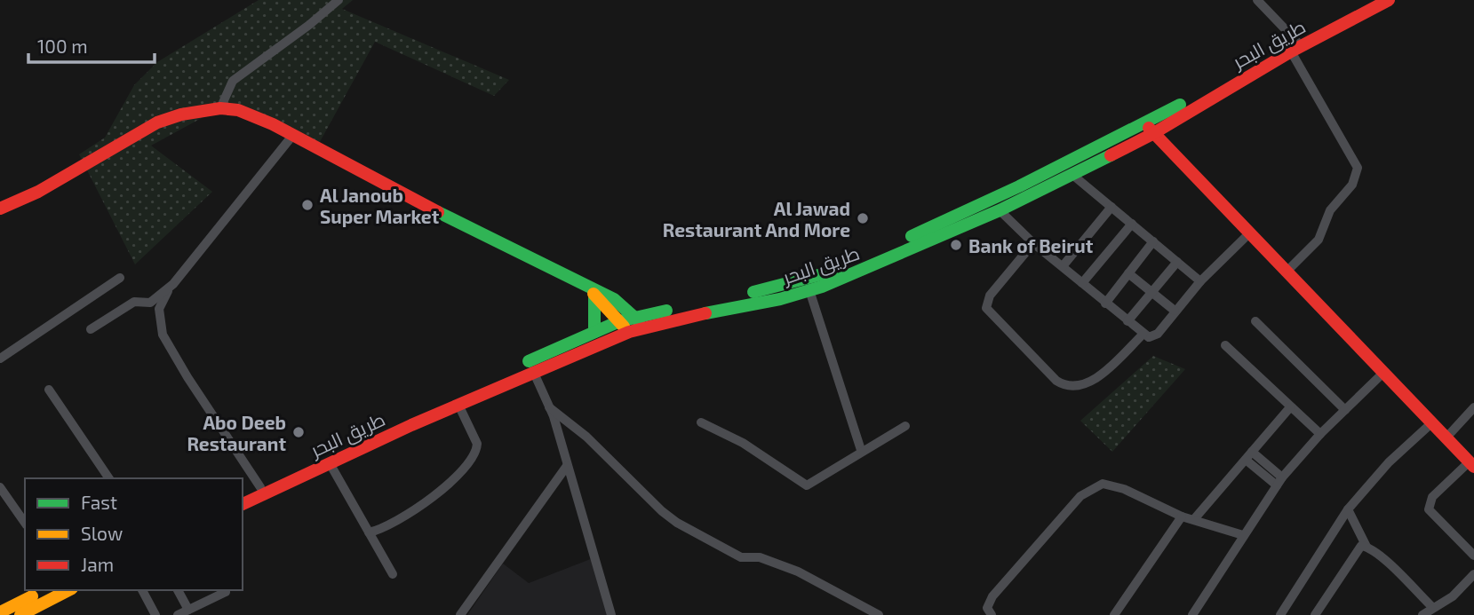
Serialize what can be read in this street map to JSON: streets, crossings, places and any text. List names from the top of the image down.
{
  "streets": {
    "main road": ["طريق البحر"]
  },
  "places": [
    "Al Janoub Super Market",
    "Al Jawad Restaurant And More",
    "Bank of Beirut",
    "Abo Deeb Restaurant"
  ],
  "legend": ["Fast", "Slow", "Jam"],
  "scale_bar": "100 m"
}
